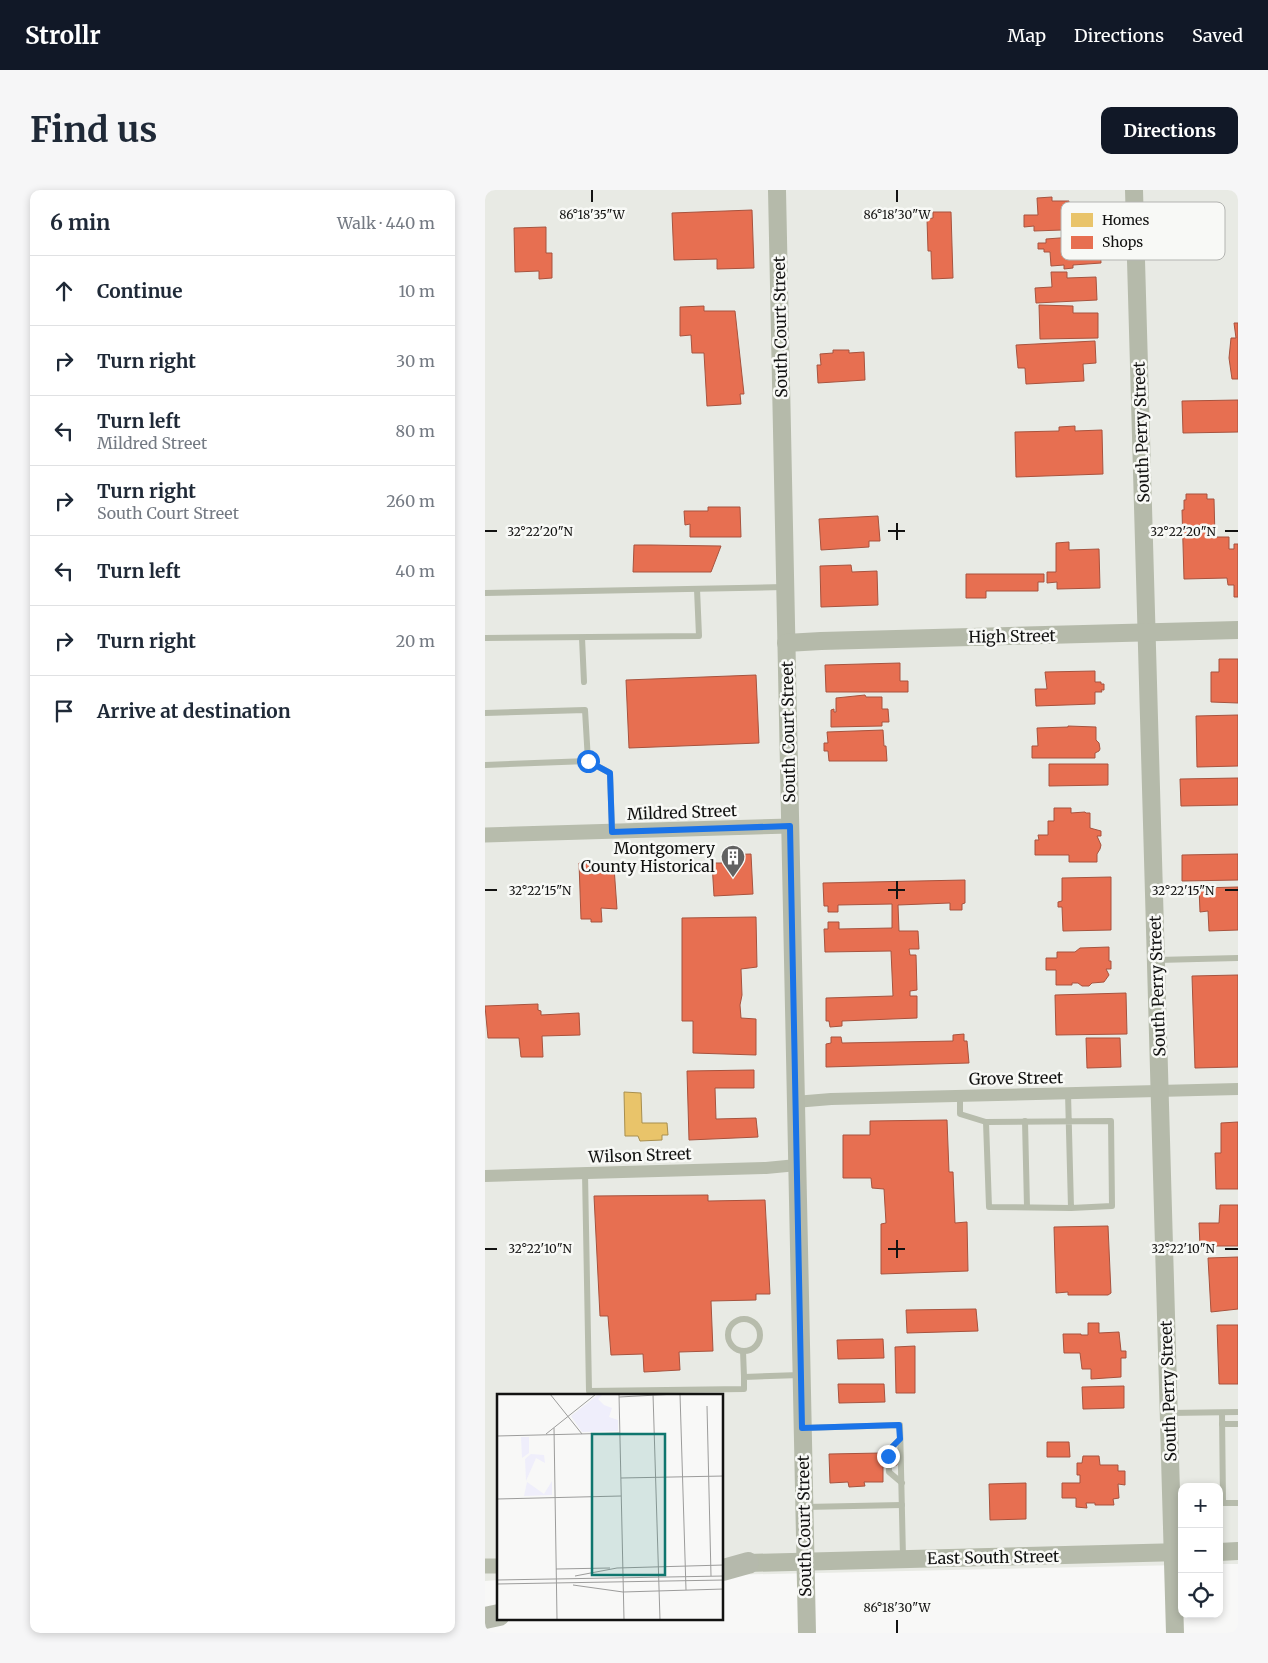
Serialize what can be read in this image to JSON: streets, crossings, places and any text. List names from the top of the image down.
{
  "streets": {
    "main road": [
      "South Court Street",
      "South Perry Street",
      "High Street",
      "East South Street"
    ],
    "street": ["Mildred Street", "Grove Street", "Wilson Street"]
  },
  "crossings": [
    ["South Court Street", "High Street"],
    ["South Court Street", "Mildred Street"],
    ["South Court Street", "Grove Street"],
    ["South Court Street", "Wilson Street"],
    ["South Court Street", "East South Street"],
    ["South Perry Street", "High Street"],
    ["South Perry Street", "Grove Street"],
    ["South Perry Street", "East South Street"]
  ],
  "places": {
    "building": ["Montgomery County Historical"]
  },
  "legend": ["Homes", "Shops"],
  "page": {
    "header": "Strollr",
    "nav": ["Map", "Directions", "Saved"],
    "buttons": "Directions",
    "title": "Find us",
    "heading": ["6 min", "Walk · 440 m"],
    "list": [
      ["Continue", "10 m"],
      ["Turn right", "30 m"],
      ["Turn left", "Mildred Street", "80 m"],
      ["Turn right", "South Court Street", "260 m"],
      ["Turn left", "40 m"],
      ["Turn right", "20 m"],
      "Arrive at destination"
    ],
    "map_buttons": ["+", "−"]
  },
  "coordinates": [
    "86°18'35\"W",
    "86°18'30\"W",
    "32°22'20\"N",
    "32°22'15\"N",
    "32°22'10\"N"
  ]
}
